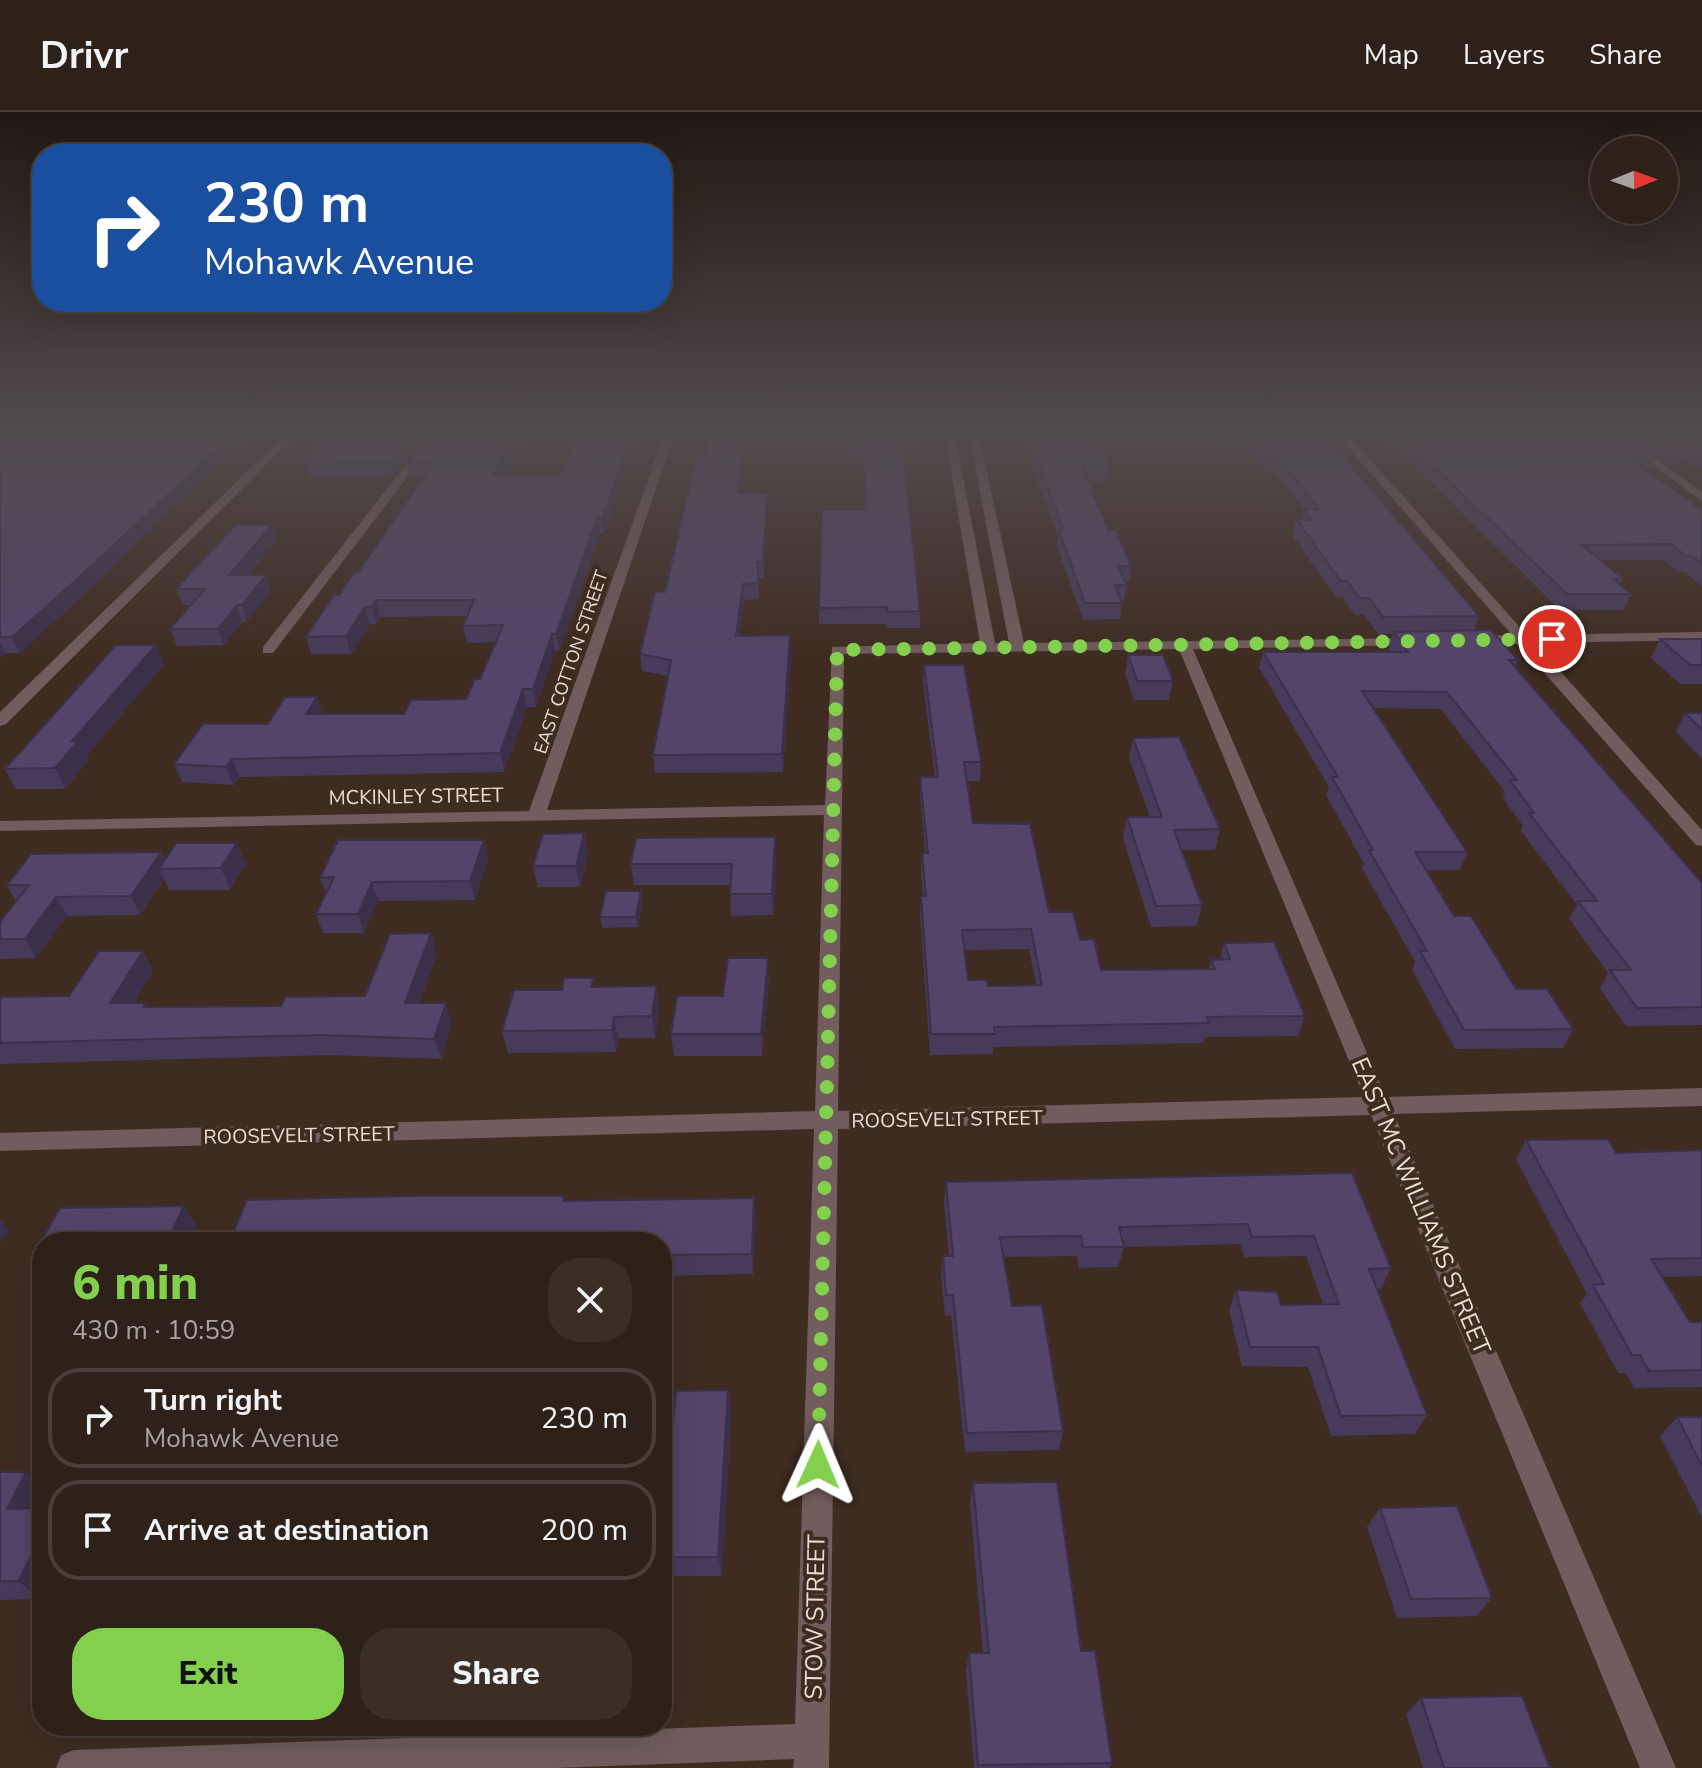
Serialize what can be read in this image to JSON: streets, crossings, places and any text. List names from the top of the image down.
{
  "streets": {
    "street": [
      "EAST COTTON STREET",
      "MCKINLEY STREET",
      "ROOSEVELT STREET",
      "EAST MC WILLIAMS STREET",
      "STOW STREET"
    ]
  },
  "crossings": [
    ["EAST COTTON STREET", "MCKINLEY STREET"],
    ["MCKINLEY STREET", "STOW STREET"],
    ["ROOSEVELT STREET", "EAST MC WILLIAMS STREET"],
    ["ROOSEVELT STREET", "STOW STREET"]
  ],
  "north": "right",
  "page": {
    "header": "Drivr",
    "nav": ["Map", "Layers", "Share"],
    "turn": ["230 m", "Mohawk Avenue"],
    "heading": ["6 min", "430 m · 10:59"],
    "list": [
      {
        "name": "Turn right",
        "note": "Mohawk Avenue",
        "value": "230 m"
      },
      {
        "name": "Arrive at destination",
        "value": "200 m"
      }
    ],
    "buttons": ["Exit", "Share"]
  }
}
